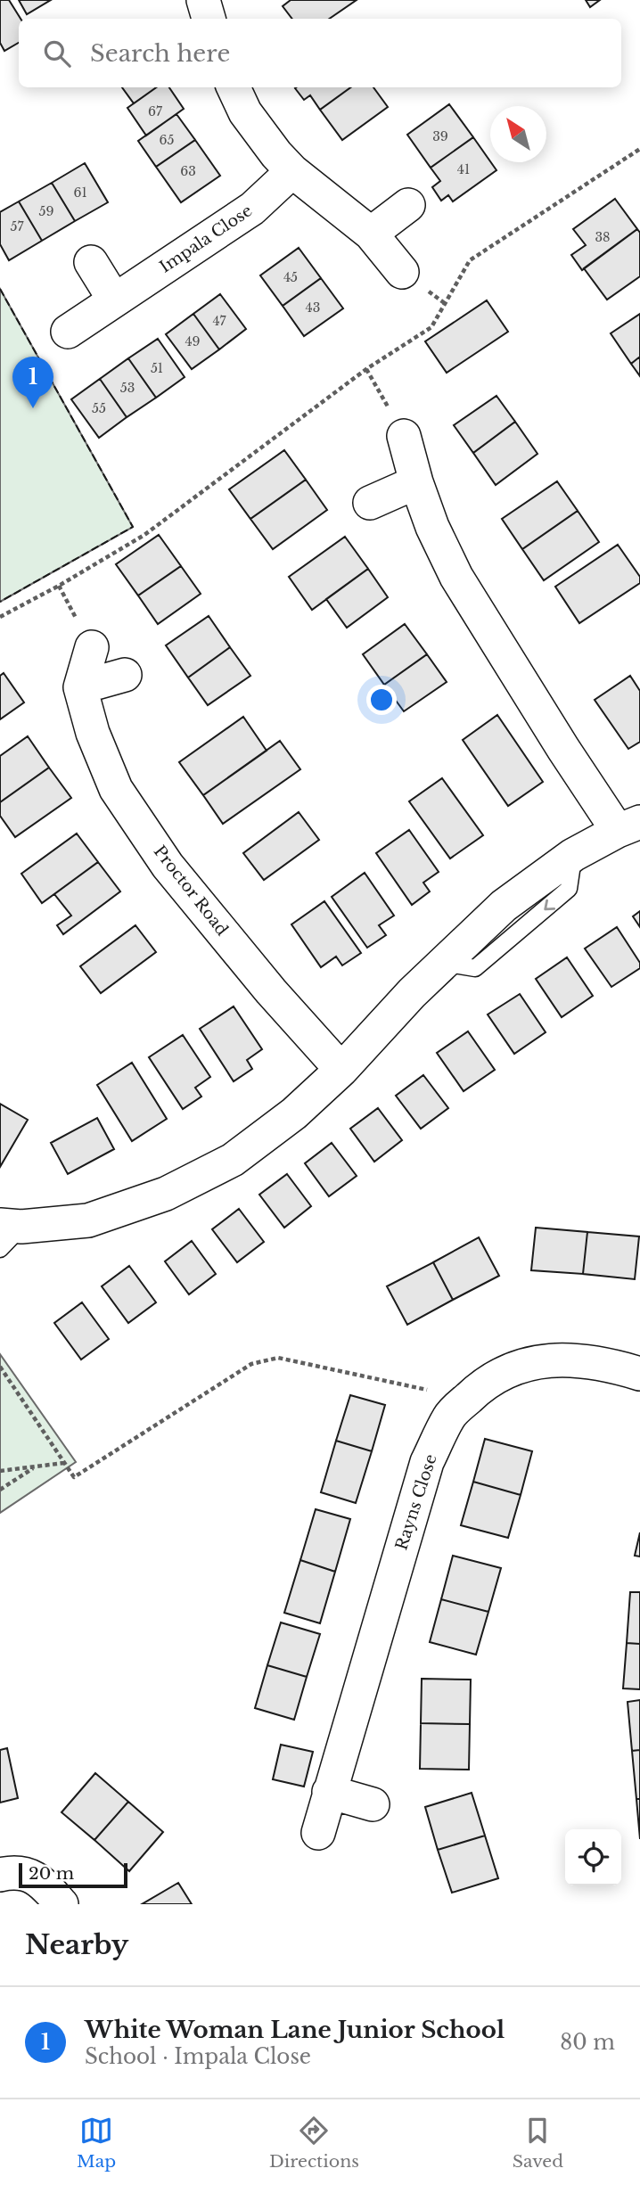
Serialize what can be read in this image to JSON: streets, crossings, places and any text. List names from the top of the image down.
{
  "streets": {
    "street": ["Impala Close", "Proctor Road", "Rayns Close"]
  },
  "house_numbers": [
    "67",
    "39",
    "65",
    "41",
    "63",
    "61",
    "59",
    "57",
    "38",
    "45",
    "43",
    "47",
    "49",
    "51",
    "53",
    "55"
  ],
  "scale_bar": "20 m",
  "north": "top left",
  "page": {
    "search": "Search here",
    "pins": "1",
    "scale": "20 m",
    "heading": "Nearby",
    "list": [
      {
        "mark": "1",
        "name": "White Woman Lane Junior School",
        "note": "School · Impala Close",
        "value": "80 m"
      }
    ],
    "nav": ["Map", "Directions", "Saved"]
  }
}
